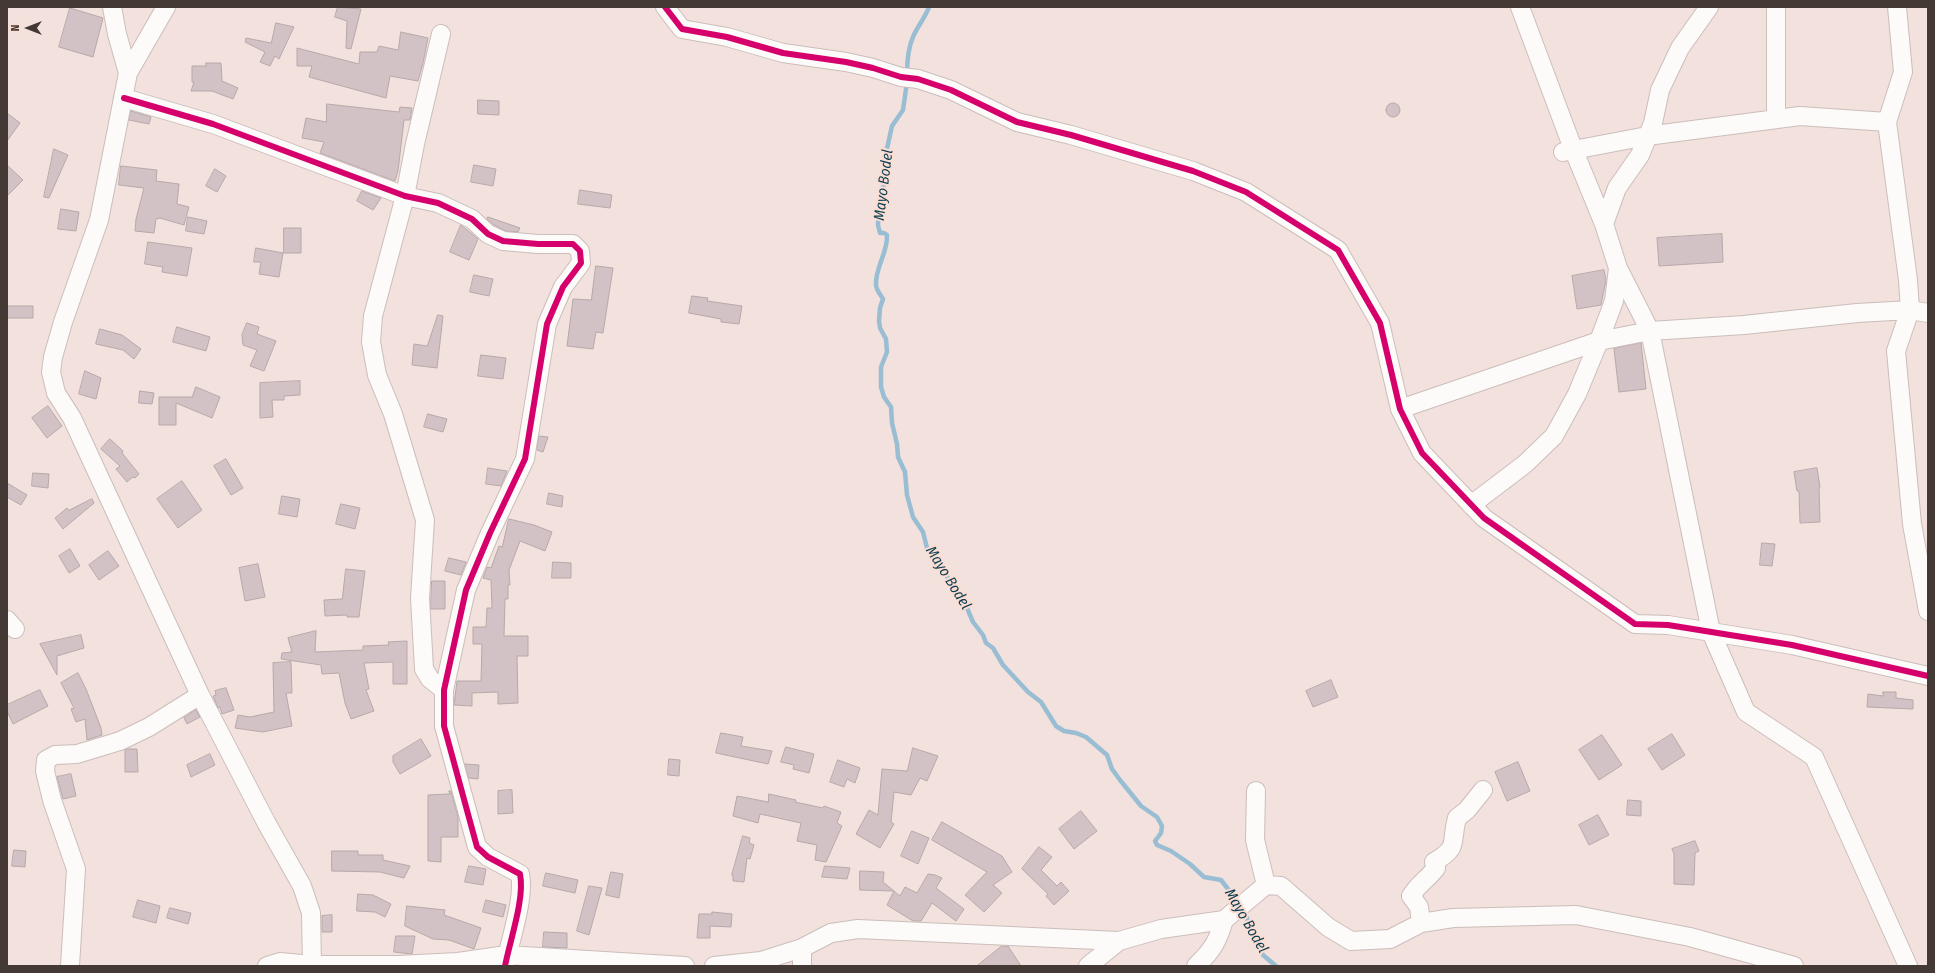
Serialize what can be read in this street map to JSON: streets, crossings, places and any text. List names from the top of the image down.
{
  "water": ["Mayo Bodel"],
  "north": "left"
}
